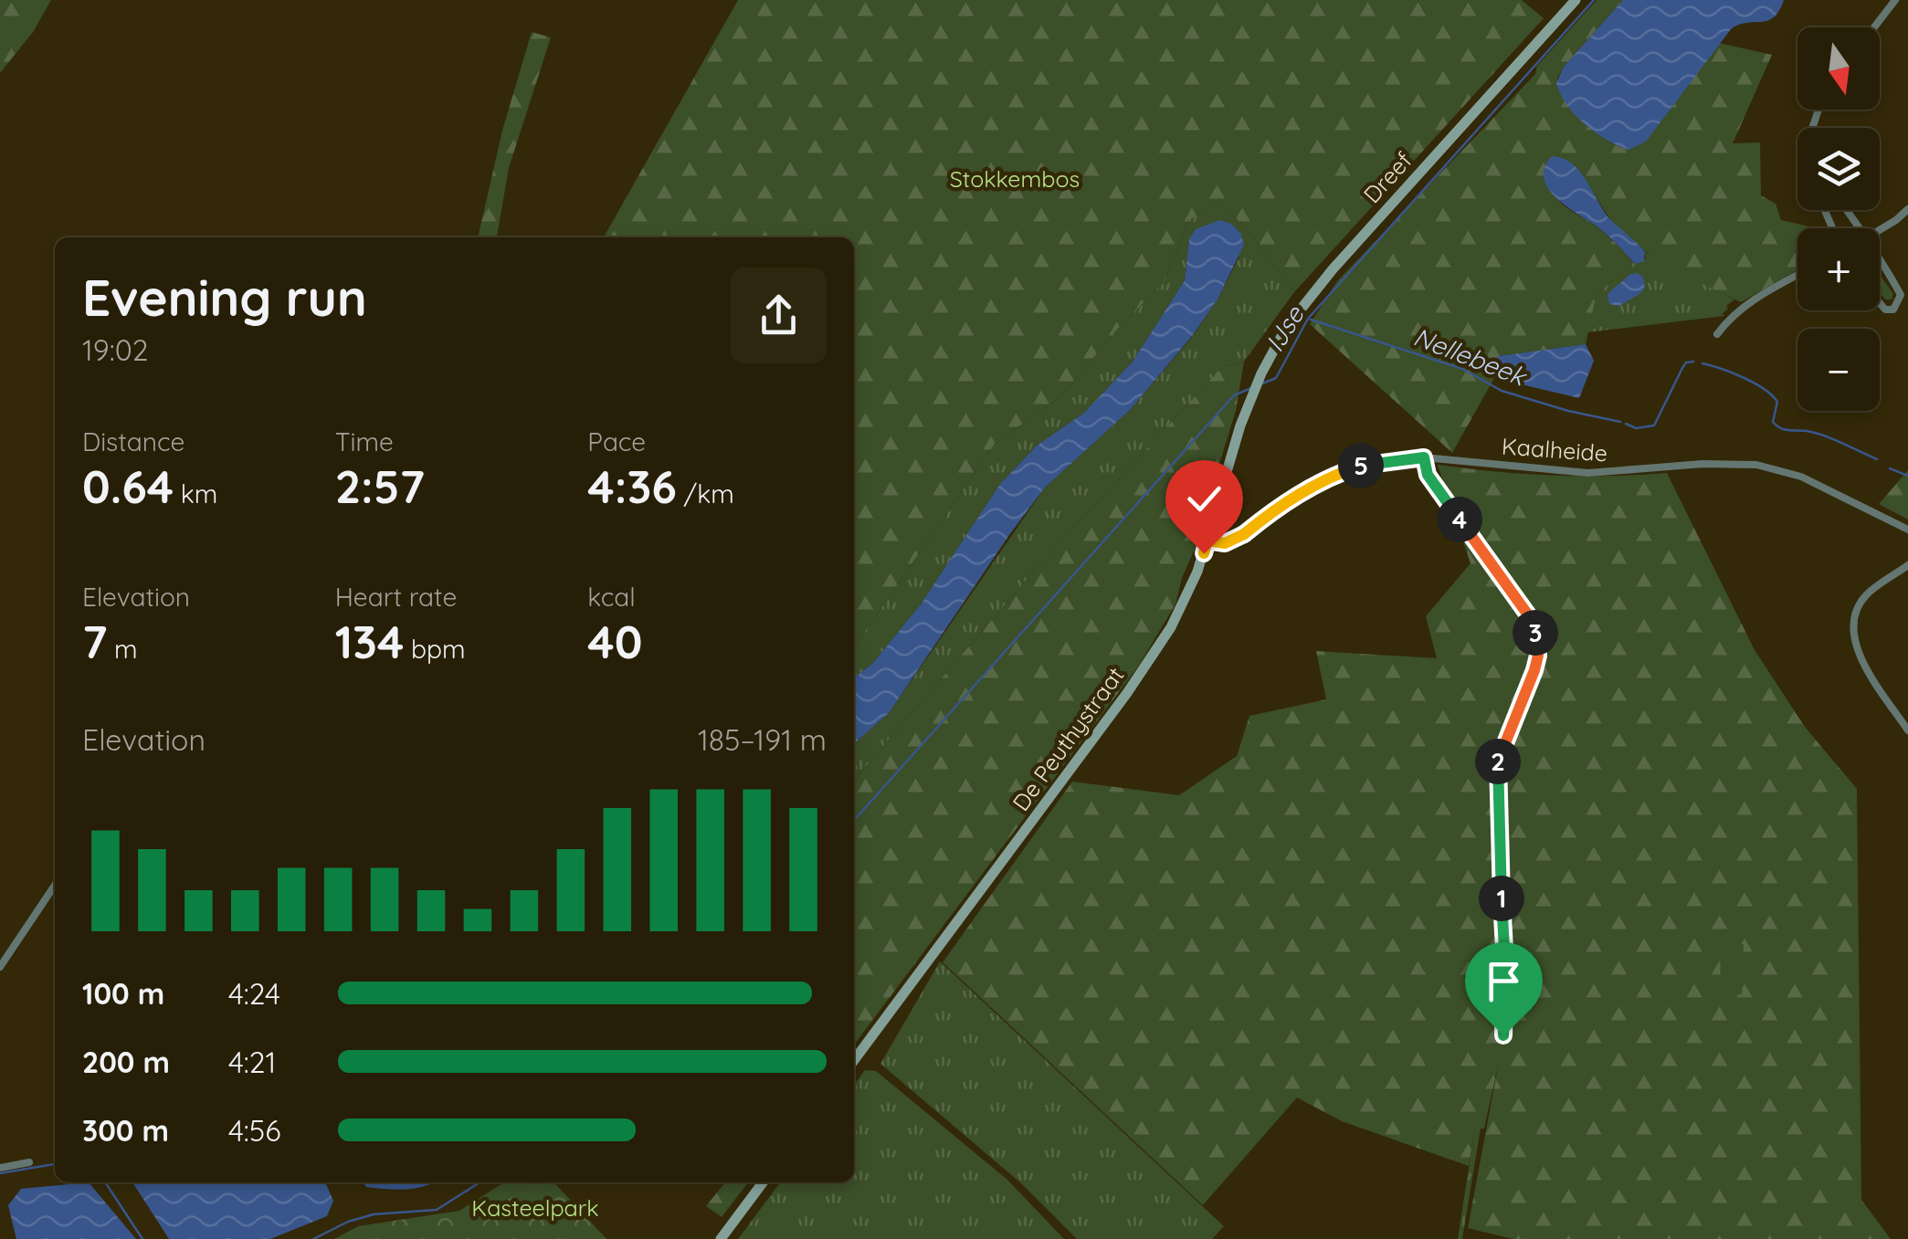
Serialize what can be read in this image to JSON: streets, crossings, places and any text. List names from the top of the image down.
{
  "streets": {
    "main road": ["Dreef", "De Peuthystraat"],
    "street": ["Kaalheide"]
  },
  "crossings": [
    ["Dreef", "De Peuthystraat"],
    ["Kaalheide", "De Peuthystraat"]
  ],
  "water": ["IJse", "Nellebeek"],
  "parks": ["Stokkembos", "Kasteelpark"],
  "north": "bottom",
  "page": {
    "map_buttons": ["+", "−"],
    "heading": ["Evening run", "19:02"],
    "stats": [
      ["Distance", "0.64 km"],
      ["Time", "2:57"],
      ["Pace", "4:36 /km"],
      ["Elevation", "7 m"],
      ["Heart rate", "134 bpm"],
      ["kcal", "40"]
    ],
    "pins": [
      "5",
      "4",
      "3",
      "2",
      "1"
    ],
    "chart": ["Elevation", "185–191 m"],
    "list": [
      {
        "name": "100 m",
        "note": "4:24"
      },
      {
        "name": "200 m",
        "note": "4:21"
      },
      {
        "name": "300 m",
        "note": "4:56"
      }
    ]
  }
}
